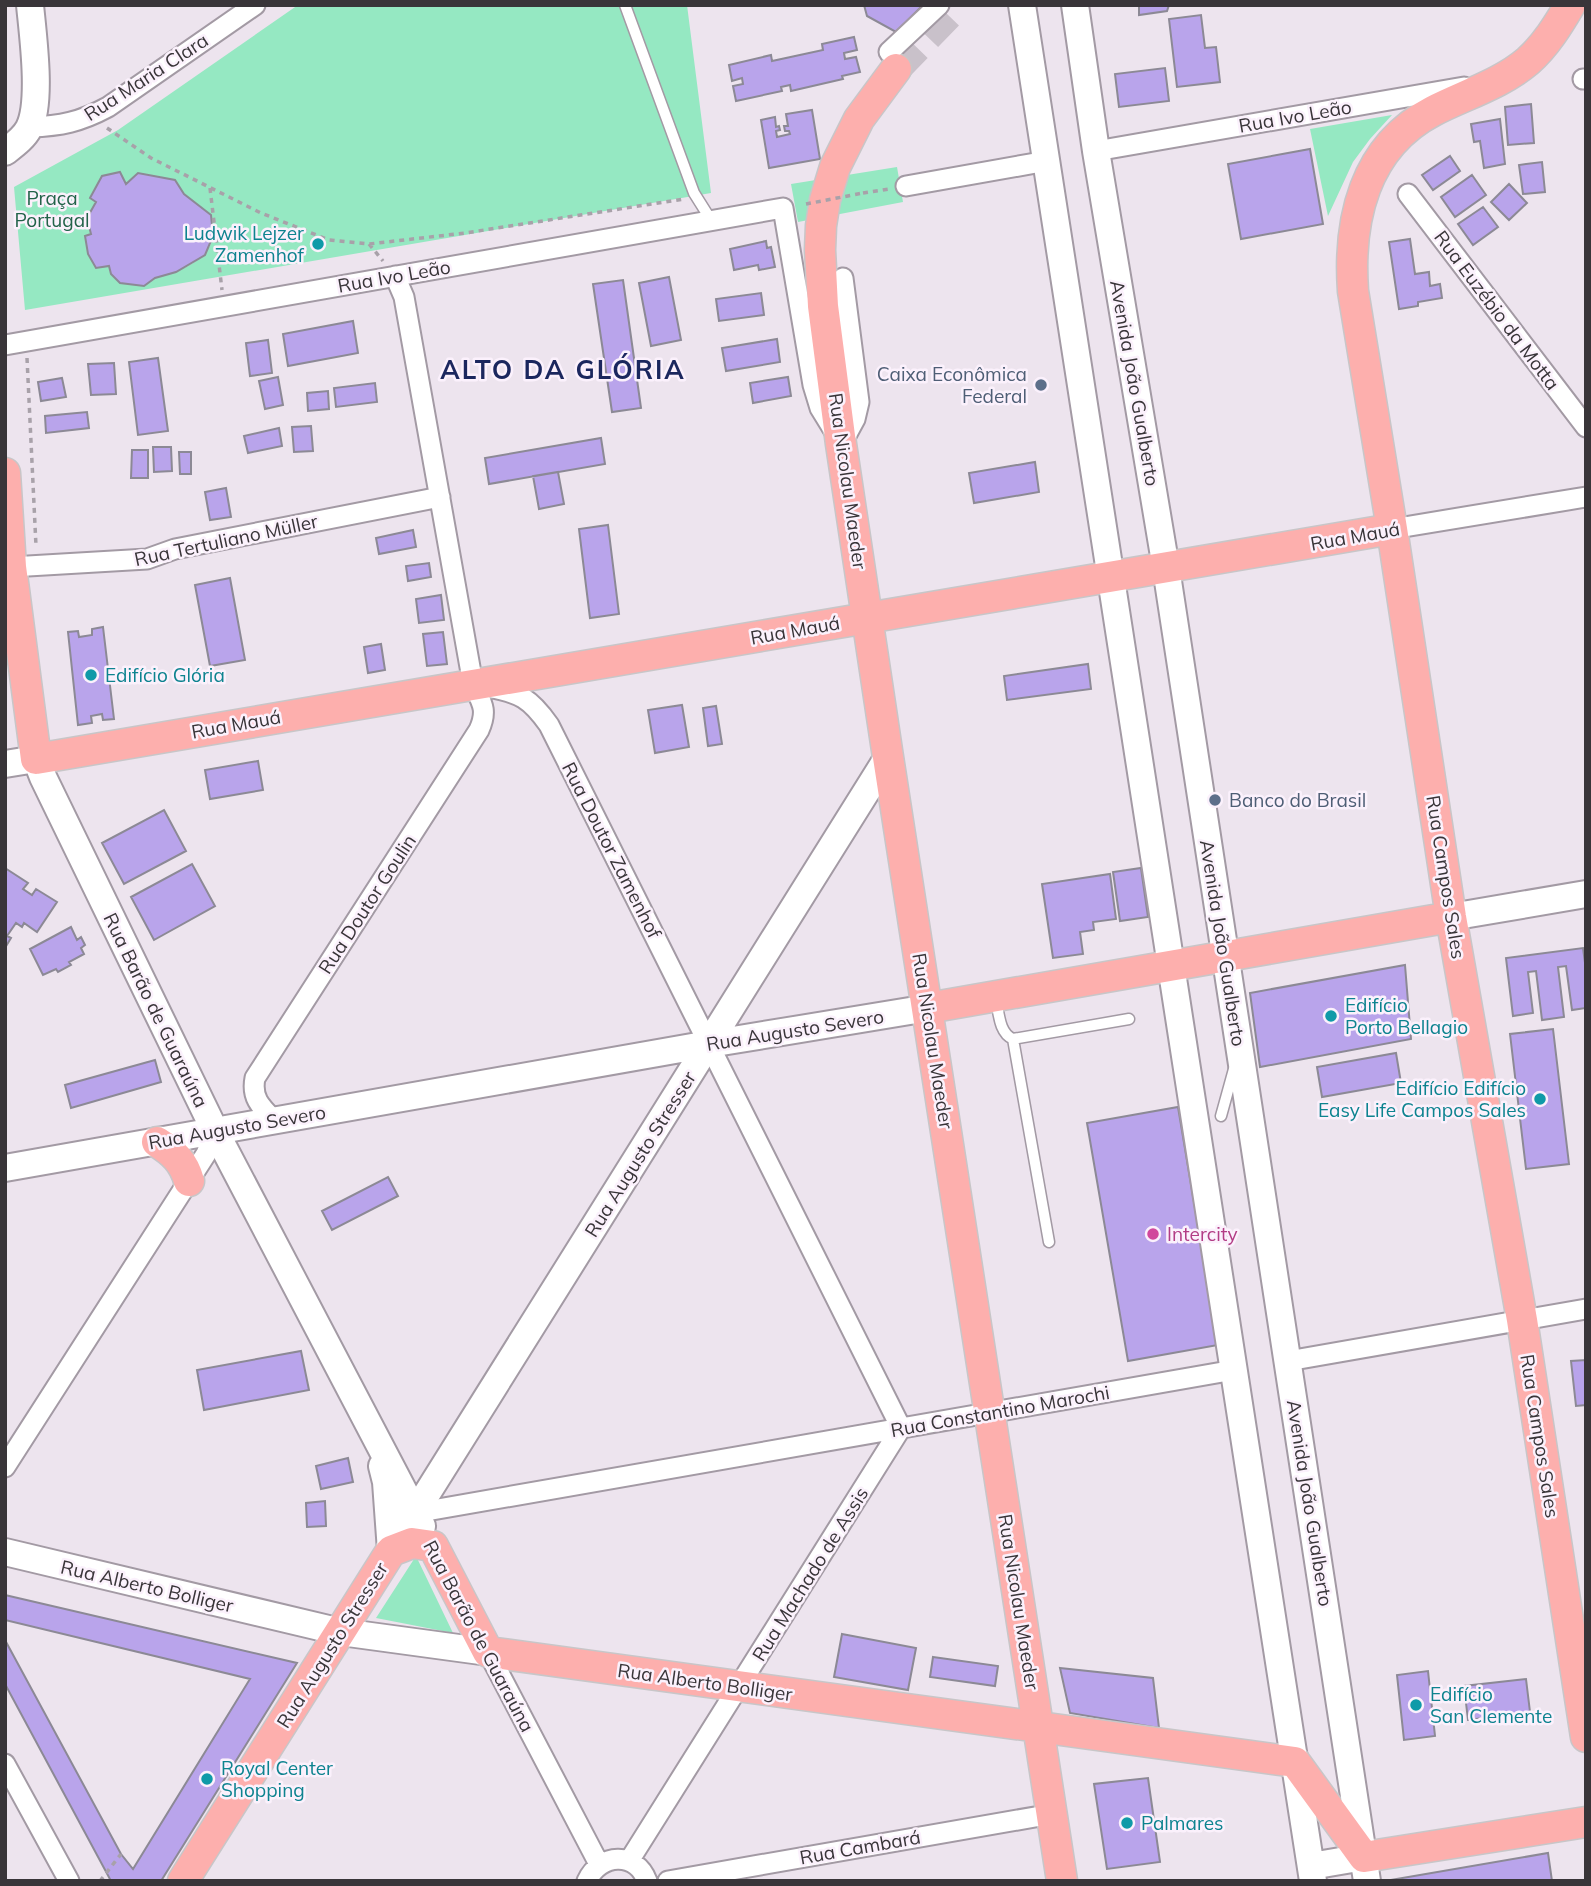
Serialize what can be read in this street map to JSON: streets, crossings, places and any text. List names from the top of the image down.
{
  "streets": {
    "main road": [
      "Rua Nicolau Maeder",
      "Rua Mauá",
      "Rua Campos Sales",
      "Rua Barão de Guaraúna",
      "Rua Augusto Severo",
      "Rua Augusto Stresser",
      "Rua Alberto Bolliger"
    ],
    "street": [
      "Rua Maria Clara",
      "Rua Ivo Leão",
      "Rua Euzébio da Motta",
      "Avenida João Gualberto",
      "Rua Tertuliano Müller",
      "Rua Doutor Zamenhof",
      "Rua Doutor Goulin",
      "Rua Constantino Marochi",
      "Rua Machado de Assis",
      "Rua Cambará"
    ]
  },
  "crossings": [
    ["Rua Ivo Leão", "Avenida João Gualberto"],
    ["Rua Ivo Leão", "Rua Nicolau Maeder"],
    ["Rua Ivo Leão", "Rua Campos Sales"],
    ["Avenida João Gualberto", "Rua Mauá"],
    ["Avenida João Gualberto", "Rua Augusto Severo"],
    ["Rua Nicolau Maeder", "Rua Mauá"],
    ["Rua Nicolau Maeder", "Rua Augusto Severo"],
    ["Rua Nicolau Maeder", "Rua Augusto Stresser"],
    ["Rua Nicolau Maeder", "Rua Constantino Marochi"],
    ["Rua Nicolau Maeder", "Rua Alberto Bolliger"],
    ["Rua Nicolau Maeder", "Rua Cambará"],
    ["Rua Mauá", "Rua Doutor Zamenhof"],
    ["Rua Mauá", "Rua Campos Sales"],
    ["Rua Mauá", "Rua Doutor Goulin"],
    ["Rua Mauá", "Rua Barão de Guaraúna"],
    ["Rua Doutor Zamenhof", "Rua Doutor Goulin"],
    ["Rua Doutor Zamenhof", "Rua Augusto Severo"],
    ["Rua Doutor Zamenhof", "Rua Augusto Stresser"],
    ["Rua Doutor Zamenhof", "Rua Constantino Marochi"],
    ["Rua Doutor Zamenhof", "Rua Machado de Assis"],
    ["Rua Campos Sales", "Rua Augusto Severo"],
    ["Rua Doutor Goulin", "Rua Augusto Severo"],
    ["Rua Barão de Guaraúna", "Rua Augusto Severo"],
    ["Rua Barão de Guaraúna", "Rua Augusto Stresser"],
    ["Rua Barão de Guaraúna", "Rua Constantino Marochi"],
    ["Rua Barão de Guaraúna", "Rua Alberto Bolliger"],
    ["Rua Augusto Severo", "Rua Augusto Stresser"],
    ["Rua Augusto Stresser", "Rua Constantino Marochi"],
    ["Rua Augusto Stresser", "Rua Alberto Bolliger"],
    ["Rua Constantino Marochi", "Rua Machado de Assis"],
    ["Rua Machado de Assis", "Rua Alberto Bolliger"]
  ],
  "districts": ["ALTO DA GLÓRIA"],
  "parks": ["Praça Portugal"],
  "places": [
    "Ludwik Lejzer Zamenhof",
    "Caixa Econômica Federal",
    "Edifício Glória",
    "Banco do Brasil",
    "Edifício Porto Bellagio",
    "Edifício Edifício Easy Life Campos Sales",
    "Intercity",
    "Edifício San Clemente",
    "Royal Center Shopping",
    "Palmares"
  ]
}
